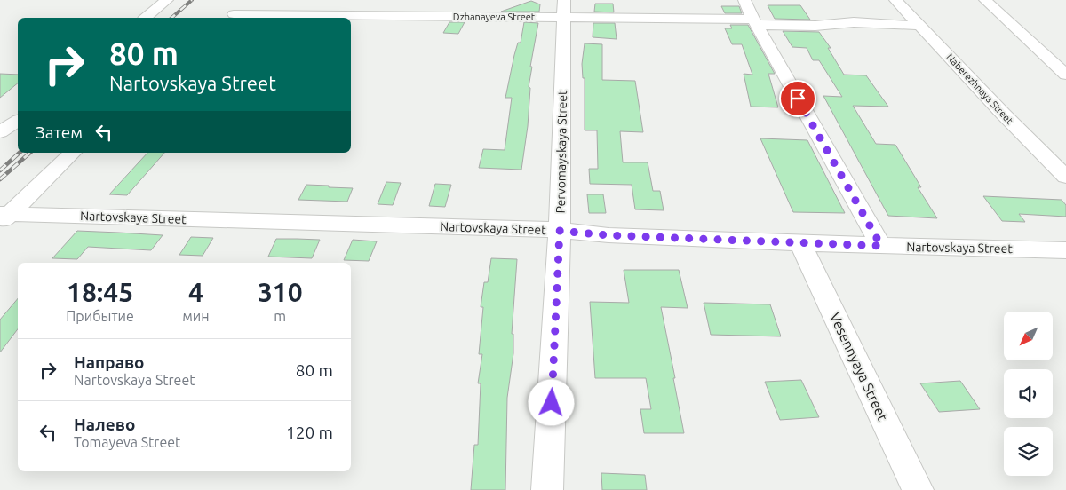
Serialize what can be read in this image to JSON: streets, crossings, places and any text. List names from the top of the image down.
{
  "streets": {
    "street": [
      "Dzhanayeva Street",
      "Naberezhnaya Street",
      "Pervomayskaya Street",
      "Nartovskaya Street",
      "Vesennyaya Street"
    ]
  },
  "crossings": [
    ["Dzhanayeva Street", "Naberezhnaya Street"],
    ["Dzhanayeva Street", "Pervomayskaya Street"],
    ["Pervomayskaya Street", "Nartovskaya Street"],
    ["Nartovskaya Street", "Vesennyaya Street"]
  ],
  "north": "bottom left",
  "page": {
    "turn": ["80 m", "Nartovskaya Street"],
    "then": "Затем",
    "eta": [
      "18:45",
      "Прибытие",
      "4",
      "мин",
      "310",
      "m"
    ],
    "list": [
      {
        "name": "Направо",
        "note": "Nartovskaya Street",
        "value": "80 m"
      },
      {
        "name": "Налево",
        "note": "Tomayeva Street",
        "value": "120 m"
      }
    ]
  }
}
